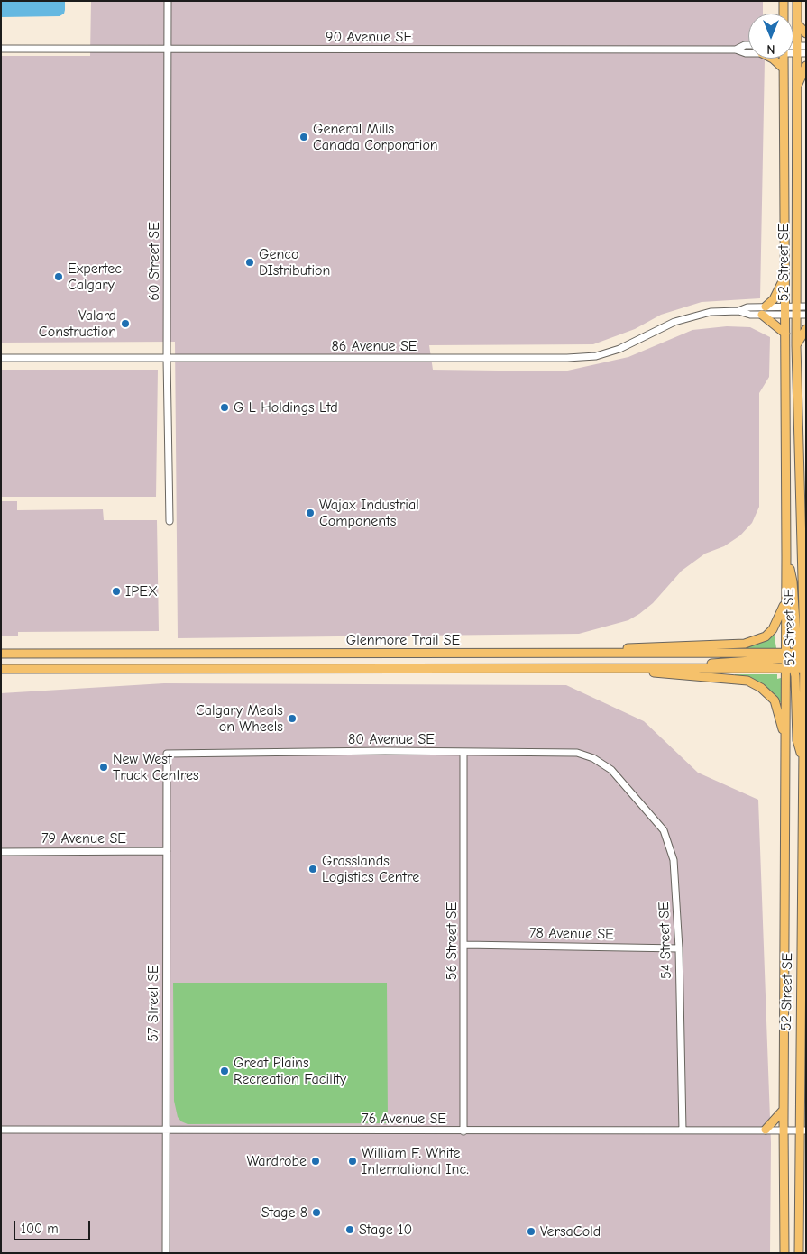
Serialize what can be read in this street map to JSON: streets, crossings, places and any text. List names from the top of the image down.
{
  "streets": {
    "main road": ["52 Street SE", "Glenmore Trail SE"],
    "street": [
      "90 Avenue SE",
      "60 Street SE",
      "86 Avenue SE",
      "80 Avenue SE",
      "79 Avenue SE",
      "78 Avenue SE",
      "54 Street SE",
      "56 Street SE",
      "57 Street SE",
      "76 Avenue SE"
    ]
  },
  "crossings": [
    ["90 Avenue SE", "60 Street SE"],
    ["60 Street SE", "86 Avenue SE"],
    ["52 Street SE", "86 Avenue SE"],
    ["52 Street SE", "Glenmore Trail SE"],
    ["52 Street SE", "76 Avenue SE"],
    ["80 Avenue SE", "54 Street SE"],
    ["80 Avenue SE", "56 Street SE"],
    ["80 Avenue SE", "57 Street SE"],
    ["79 Avenue SE", "57 Street SE"],
    ["78 Avenue SE", "54 Street SE"],
    ["78 Avenue SE", "56 Street SE"],
    ["54 Street SE", "76 Avenue SE"],
    ["56 Street SE", "76 Avenue SE"],
    ["57 Street SE", "76 Avenue SE"]
  ],
  "places": [
    "General Mills Canada Corporation",
    "Genco DIstribution",
    "Expertec Calgary",
    "Valard Construction",
    "G L Holdings Ltd",
    "Wajax Industrial Components",
    "IPEX",
    "Calgary Meals on Wheels",
    "New West Truck Centres",
    "Grasslands Logistics Centre",
    "Great Plains Recreation Facility",
    "Wardrobe",
    "William F. White International Inc.",
    "Stage 8",
    "Stage 10",
    "VersaCold"
  ],
  "scale_bar": "100 m",
  "north": "bottom"
}
